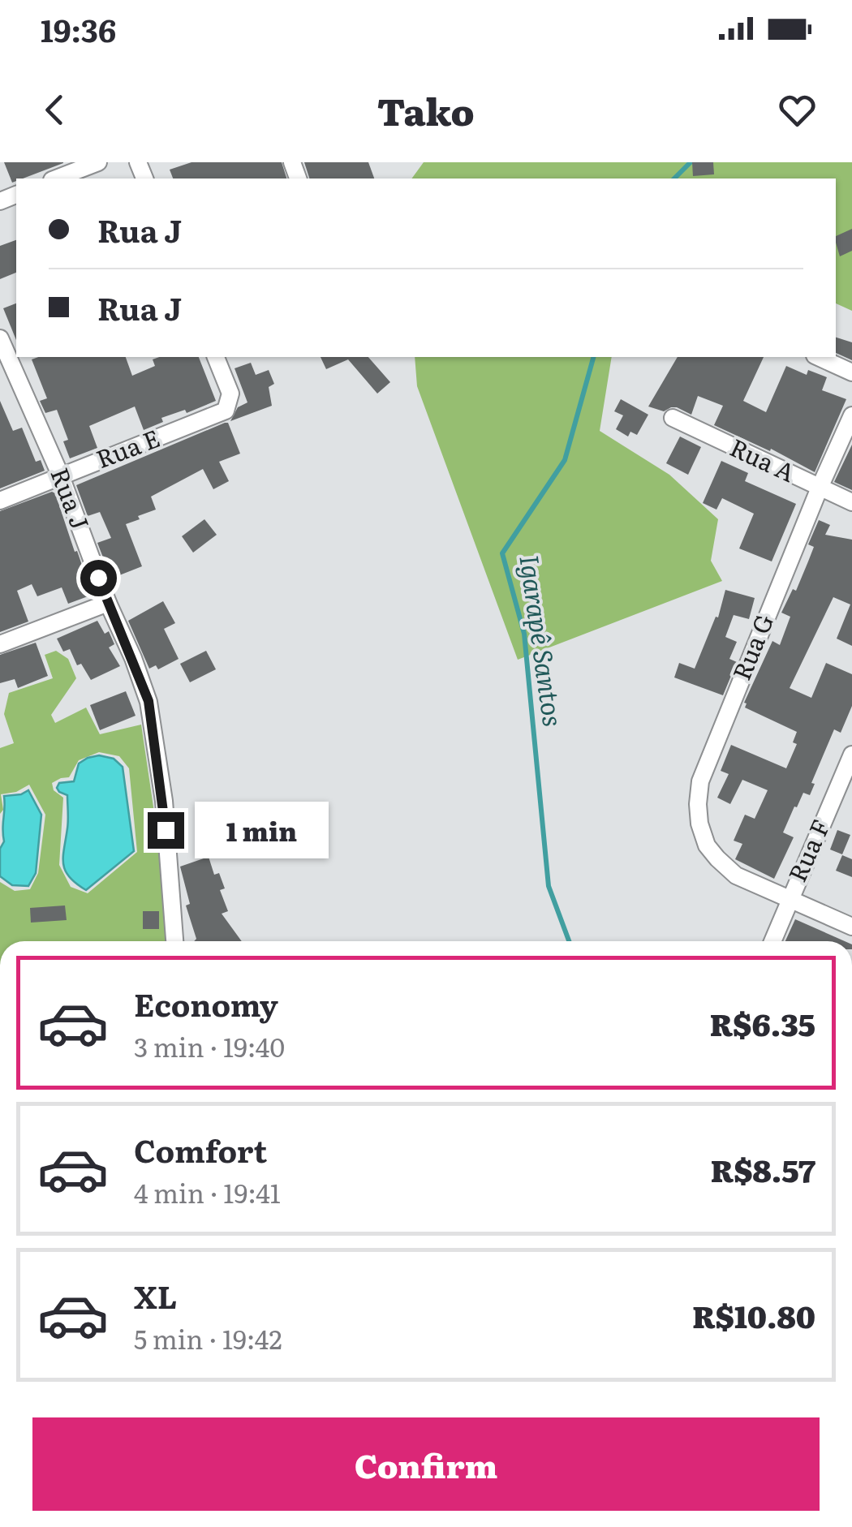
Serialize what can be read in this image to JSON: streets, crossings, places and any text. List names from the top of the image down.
{
  "streets": {
    "street": [
      "Rua E",
      "Rua A",
      "Rua J",
      "Rua G",
      "Rua F"
    ]
  },
  "crossings": [
    ["Rua E", "Rua J"],
    ["Rua A", "Rua G"],
    ["Rua G", "Rua F"]
  ],
  "water": ["Igarapê Santos"],
  "page": {
    "status": "19:36",
    "header": "Tako",
    "banner": ["Rua J", "Rua J"],
    "bubble": "1 min",
    "list": [
      {
        "name": "Economy",
        "note": "3 min · 19:40",
        "value": "R$6.35"
      },
      {
        "name": "Comfort",
        "note": "4 min · 19:41",
        "value": "R$8.57"
      },
      {
        "name": "XL",
        "note": "5 min · 19:42",
        "value": "R$10.80"
      }
    ],
    "buttons": "Confirm"
  }
}
